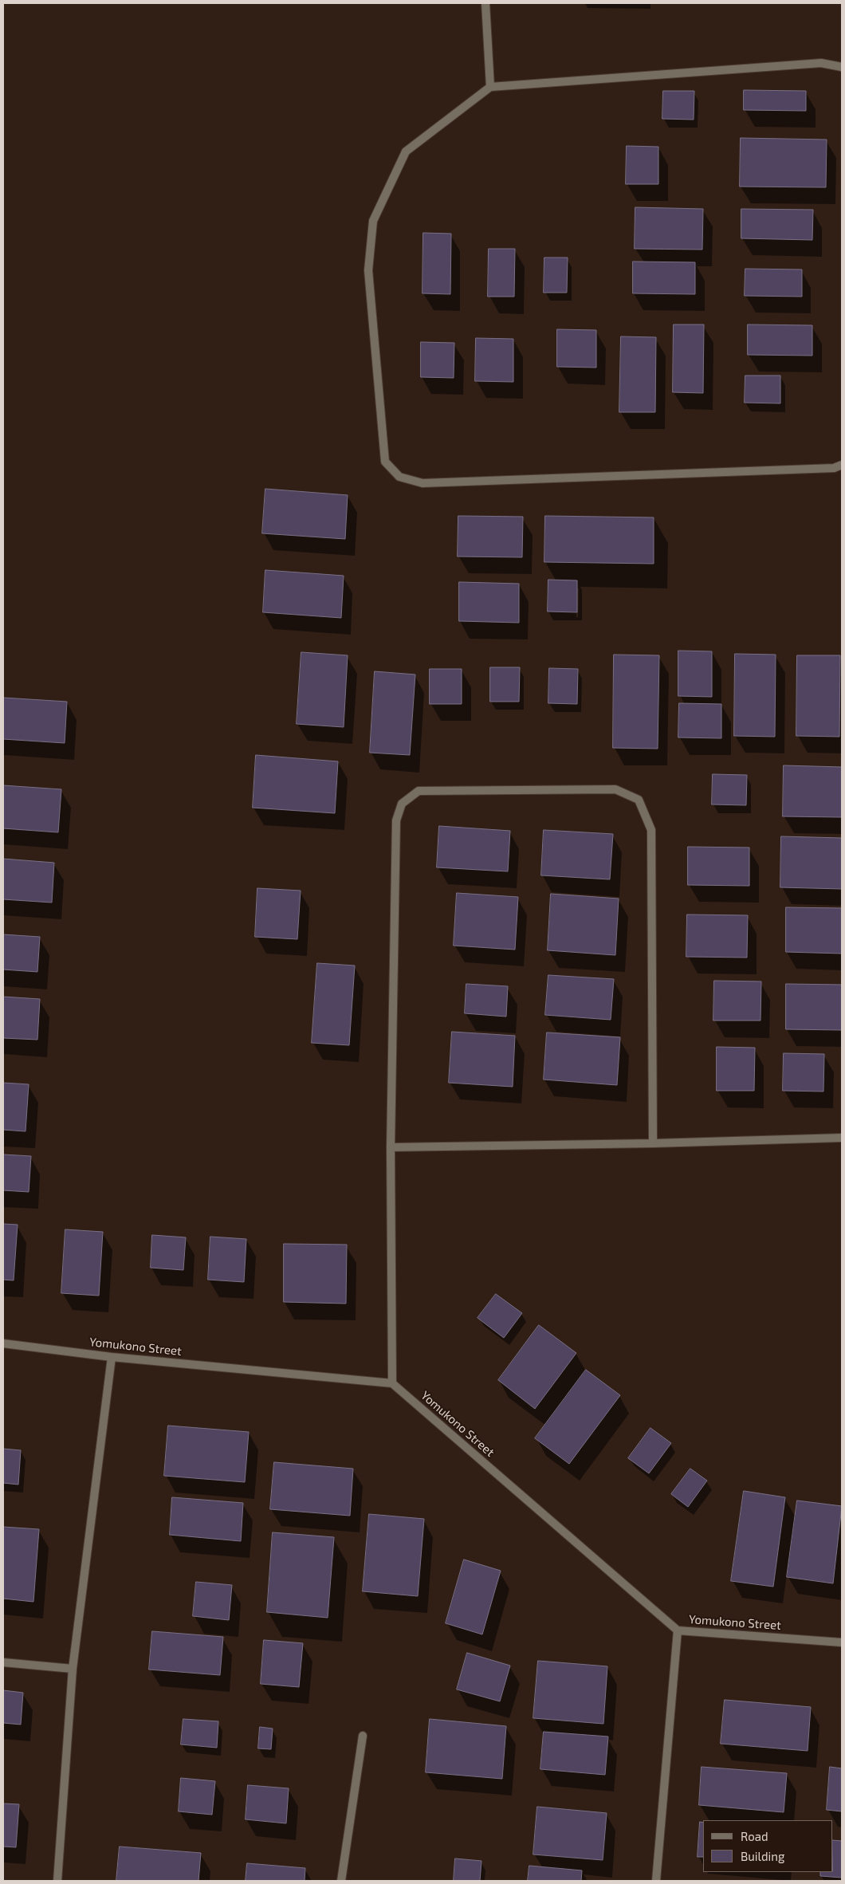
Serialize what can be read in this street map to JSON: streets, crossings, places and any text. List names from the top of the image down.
{
  "streets": {
    "street": ["Yomukono Street"]
  },
  "legend": ["Road", "Building"]
}
